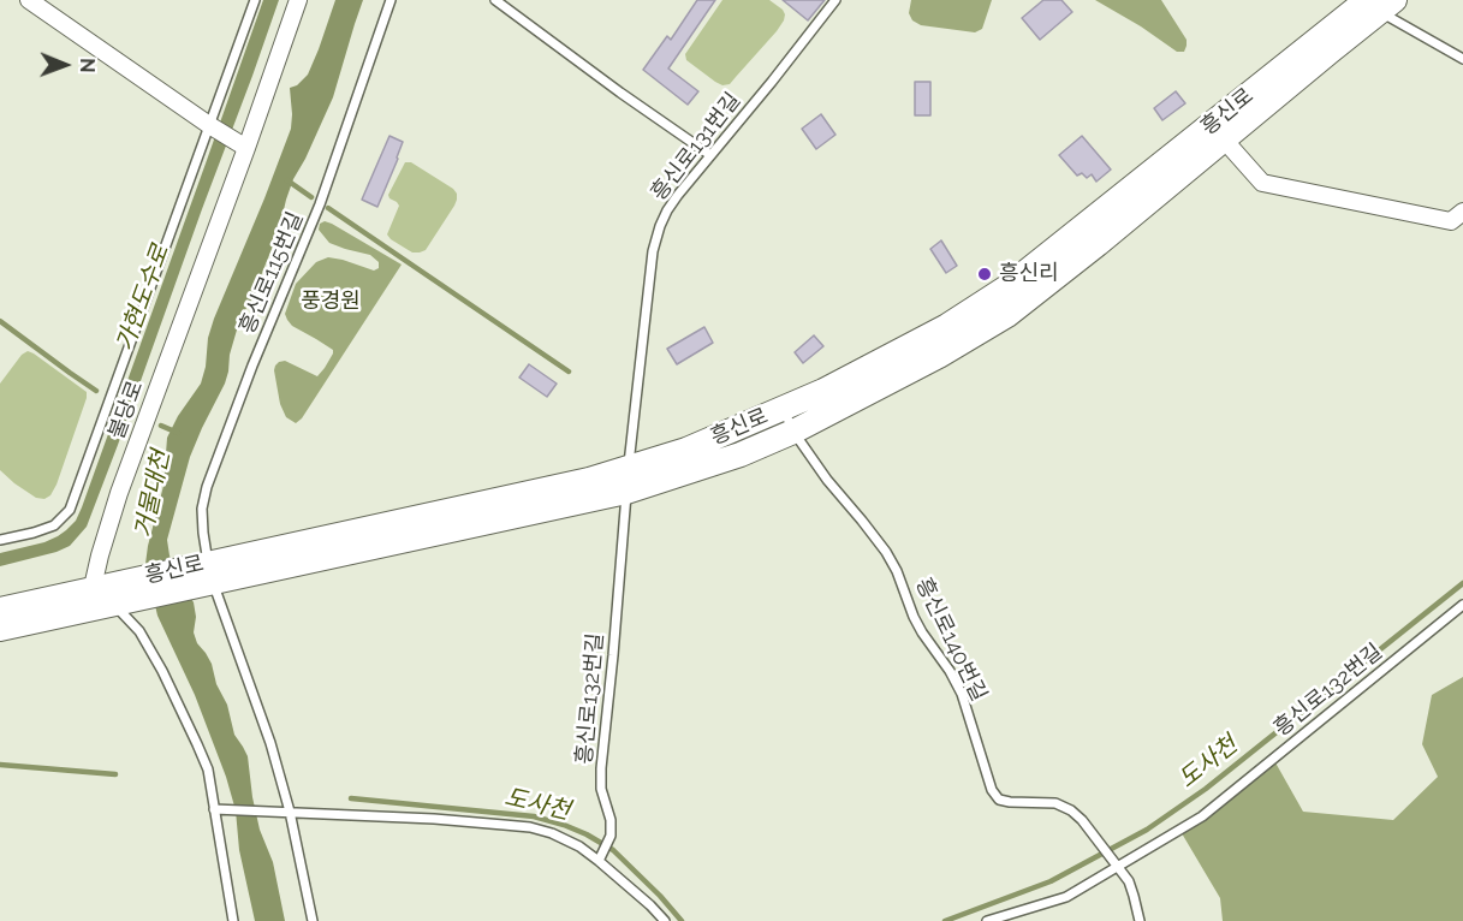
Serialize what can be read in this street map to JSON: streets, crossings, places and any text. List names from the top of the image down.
{
  "streets": {
    "main road": ["흥신로"],
    "street": ["불당로"],
    "lane": [
      "흥신로131번길",
      "흥신로115번길",
      "흥신로140번길",
      "흥신로132번길"
    ]
  },
  "crossings": [
    ["흥신로", "흥신로131번길"],
    ["흥신로", "흥신로115번길"],
    ["흥신로", "불당로"],
    ["흥신로", "흥신로140번길"],
    ["흥신로", "흥신로132번길"],
    ["흥신로131번길", "흥신로132번길"],
    ["흥신로140번길", "흥신로132번길"]
  ],
  "water": ["가현도수로", "거물대천", "도사천"],
  "parks": ["풍경원"],
  "places": ["흥신리"],
  "north": "right"
}
